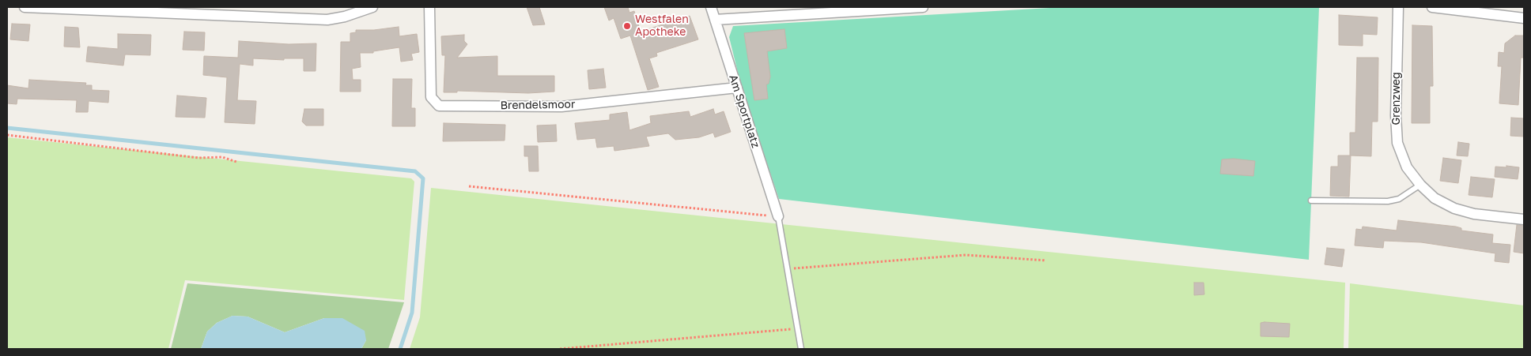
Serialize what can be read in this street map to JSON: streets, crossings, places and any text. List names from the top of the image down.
{
  "streets": {
    "street": ["Grenzweg", "Brendelsmoor", "Am Sportplatz"]
  },
  "crossings": [
    ["Brendelsmoor", "Am Sportplatz"]
  ],
  "places": ["Westfalen Apotheke"]
}
